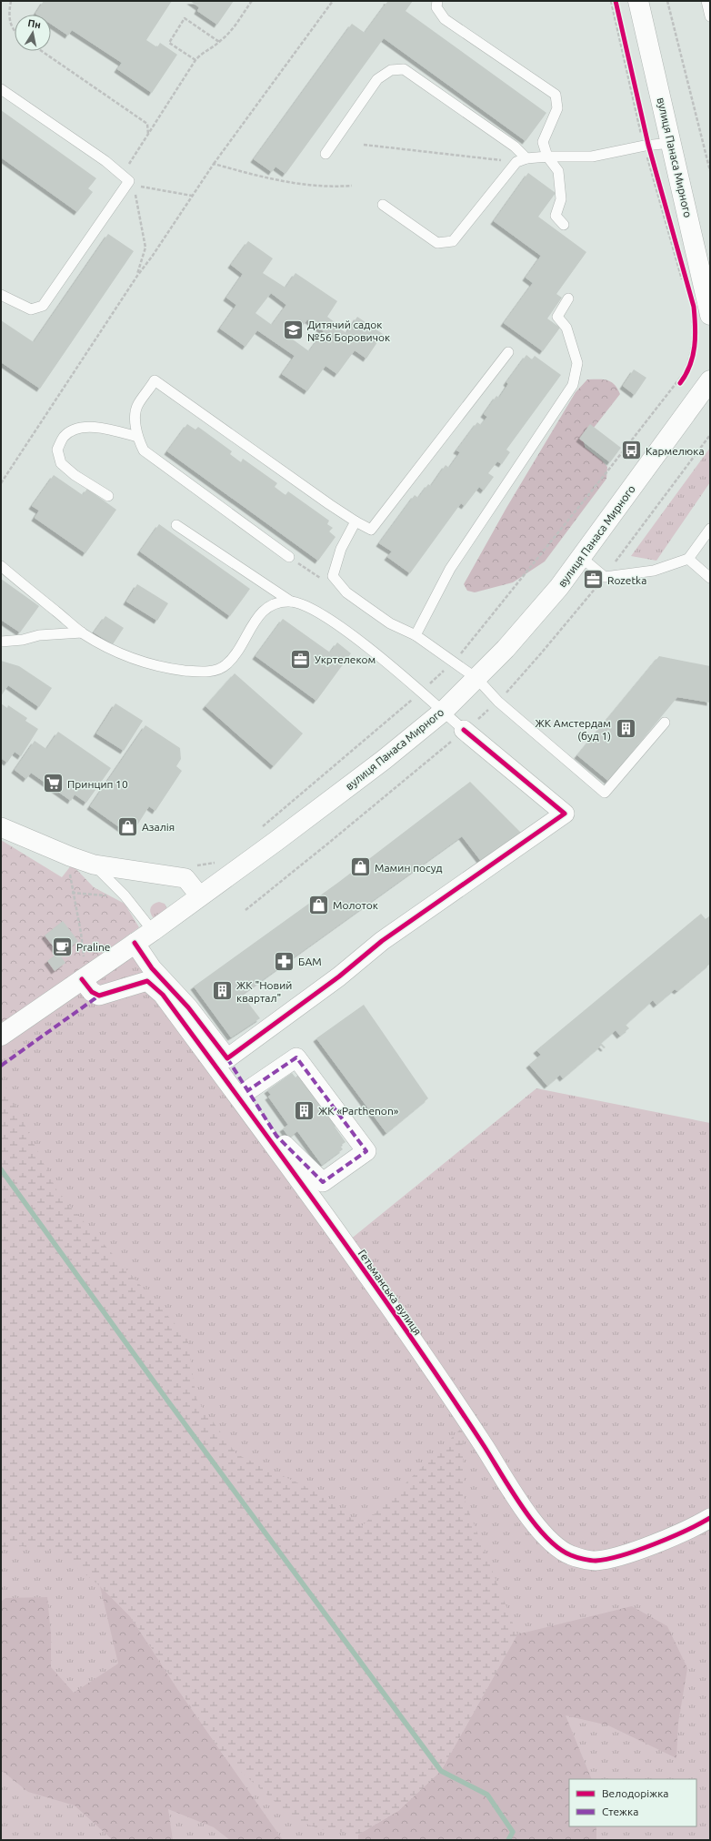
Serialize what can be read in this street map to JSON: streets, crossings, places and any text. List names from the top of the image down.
{
  "streets": {
    "main road": ["вулиця Панаса Мирного"],
    "street": ["Гетьманська вулиця"]
  },
  "crossings": [
    ["вулиця Панаса Мирного", "Гетьманська вулиця"]
  ],
  "places": {
    "school or university": ["Дитячий садок №56 Боровичок"],
    "bus stop": ["Кармелюка"],
    "office": ["Rozetka", "Укртелеком"],
    "building": ["ЖК Амстердам (буд 1)", "ЖК \"Новий квартал\"", "ЖК «Parthenon»"],
    "supermarket": ["Принцип 10"],
    "shop": ["Азалія", "Мамин посуд", "Молоток"],
    "cafe": ["Praline"],
    "pharmacy": ["БАМ"]
  },
  "legend": ["Велодоріжка", "Стежка"],
  "north": "top"
}
